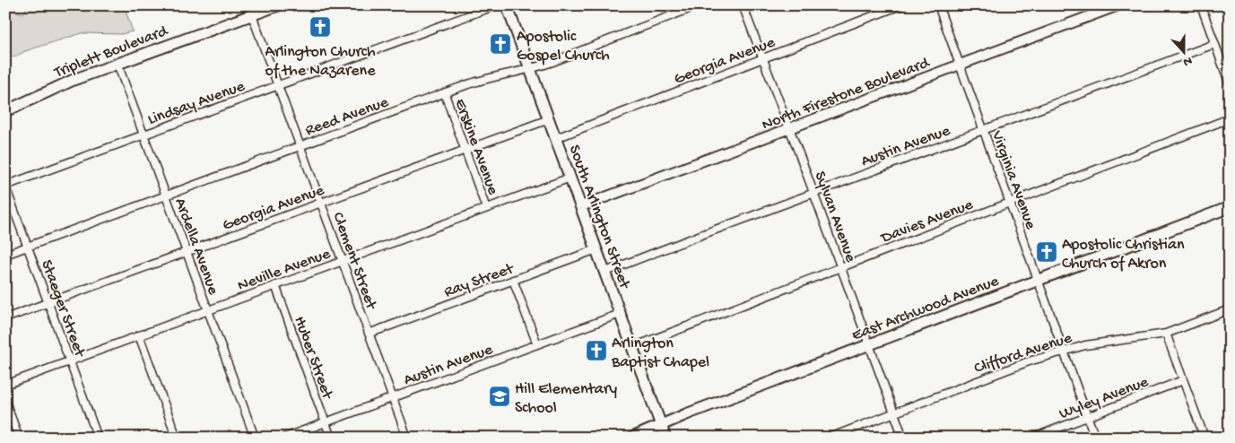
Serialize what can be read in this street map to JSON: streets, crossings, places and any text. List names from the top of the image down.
{
  "streets": {
    "main road": ["Triplett Boulevard", "South Arlington Street", "East Archwood Avenue"],
    "street": [
      "Georgia Avenue",
      "North Firestone Boulevard",
      "Lindsay Avenue",
      "Reed Avenue",
      "Austin Avenue",
      "Erskine Avenue",
      "Virginia Avenue",
      "Sylvan Avenue",
      "Davies Avenue",
      "Ardella Avenue",
      "Clement Street",
      "Neville Avenue",
      "Ray Street",
      "Staeger Street",
      "Clifford Avenue",
      "Huber Street",
      "Wyley Avenue"
    ]
  },
  "crossings": [
    ["Triplett Boulevard", "Ardella Avenue"],
    ["Triplett Boulevard", "Clement Street"],
    ["Georgia Avenue", "Erskine Avenue"],
    ["Georgia Avenue", "South Arlington Street"],
    ["Georgia Avenue", "Sylvan Avenue"],
    ["Georgia Avenue", "Ardella Avenue"],
    ["Georgia Avenue", "Clement Street"],
    ["Georgia Avenue", "Staeger Street"],
    ["North Firestone Boulevard", "Virginia Avenue"],
    ["North Firestone Boulevard", "South Arlington Street"],
    ["North Firestone Boulevard", "Sylvan Avenue"],
    ["Lindsay Avenue", "Ardella Avenue"],
    ["Lindsay Avenue", "Clement Street"],
    ["Lindsay Avenue", "Staeger Street"],
    ["Reed Avenue", "Erskine Avenue"],
    ["Reed Avenue", "South Arlington Street"],
    ["Reed Avenue", "Ardella Avenue"],
    ["Reed Avenue", "Clement Street"],
    ["Reed Avenue", "Staeger Street"],
    ["Austin Avenue", "Virginia Avenue"],
    ["Austin Avenue", "South Arlington Street"],
    ["Austin Avenue", "Sylvan Avenue"],
    ["Austin Avenue", "Clement Street"],
    ["Austin Avenue", "Huber Street"],
    ["Erskine Avenue", "Neville Avenue"],
    ["Virginia Avenue", "Davies Avenue"],
    ["Virginia Avenue", "East Archwood Avenue"],
    ["Virginia Avenue", "Clifford Avenue"],
    ["Virginia Avenue", "Wyley Avenue"],
    ["South Arlington Street", "Davies Avenue"],
    ["South Arlington Street", "Neville Avenue"],
    ["South Arlington Street", "Ray Street"],
    ["South Arlington Street", "East Archwood Avenue"],
    ["Sylvan Avenue", "Davies Avenue"],
    ["Sylvan Avenue", "East Archwood Avenue"],
    ["Sylvan Avenue", "Clifford Avenue"],
    ["Ardella Avenue", "Neville Avenue"],
    ["Clement Street", "Neville Avenue"],
    ["Clement Street", "Ray Street"],
    ["Neville Avenue", "Staeger Street"],
    ["Neville Avenue", "Huber Street"]
  ],
  "places": {
    "church": [
      "Arlington Church of the Nazarene",
      "Apostolic Gospel Church",
      "Apostolic Christian Church of Akron",
      "Arlington Baptist Chapel"
    ],
    "school or university": ["Hill Elementary School"]
  },
  "north": "bottom"
}
